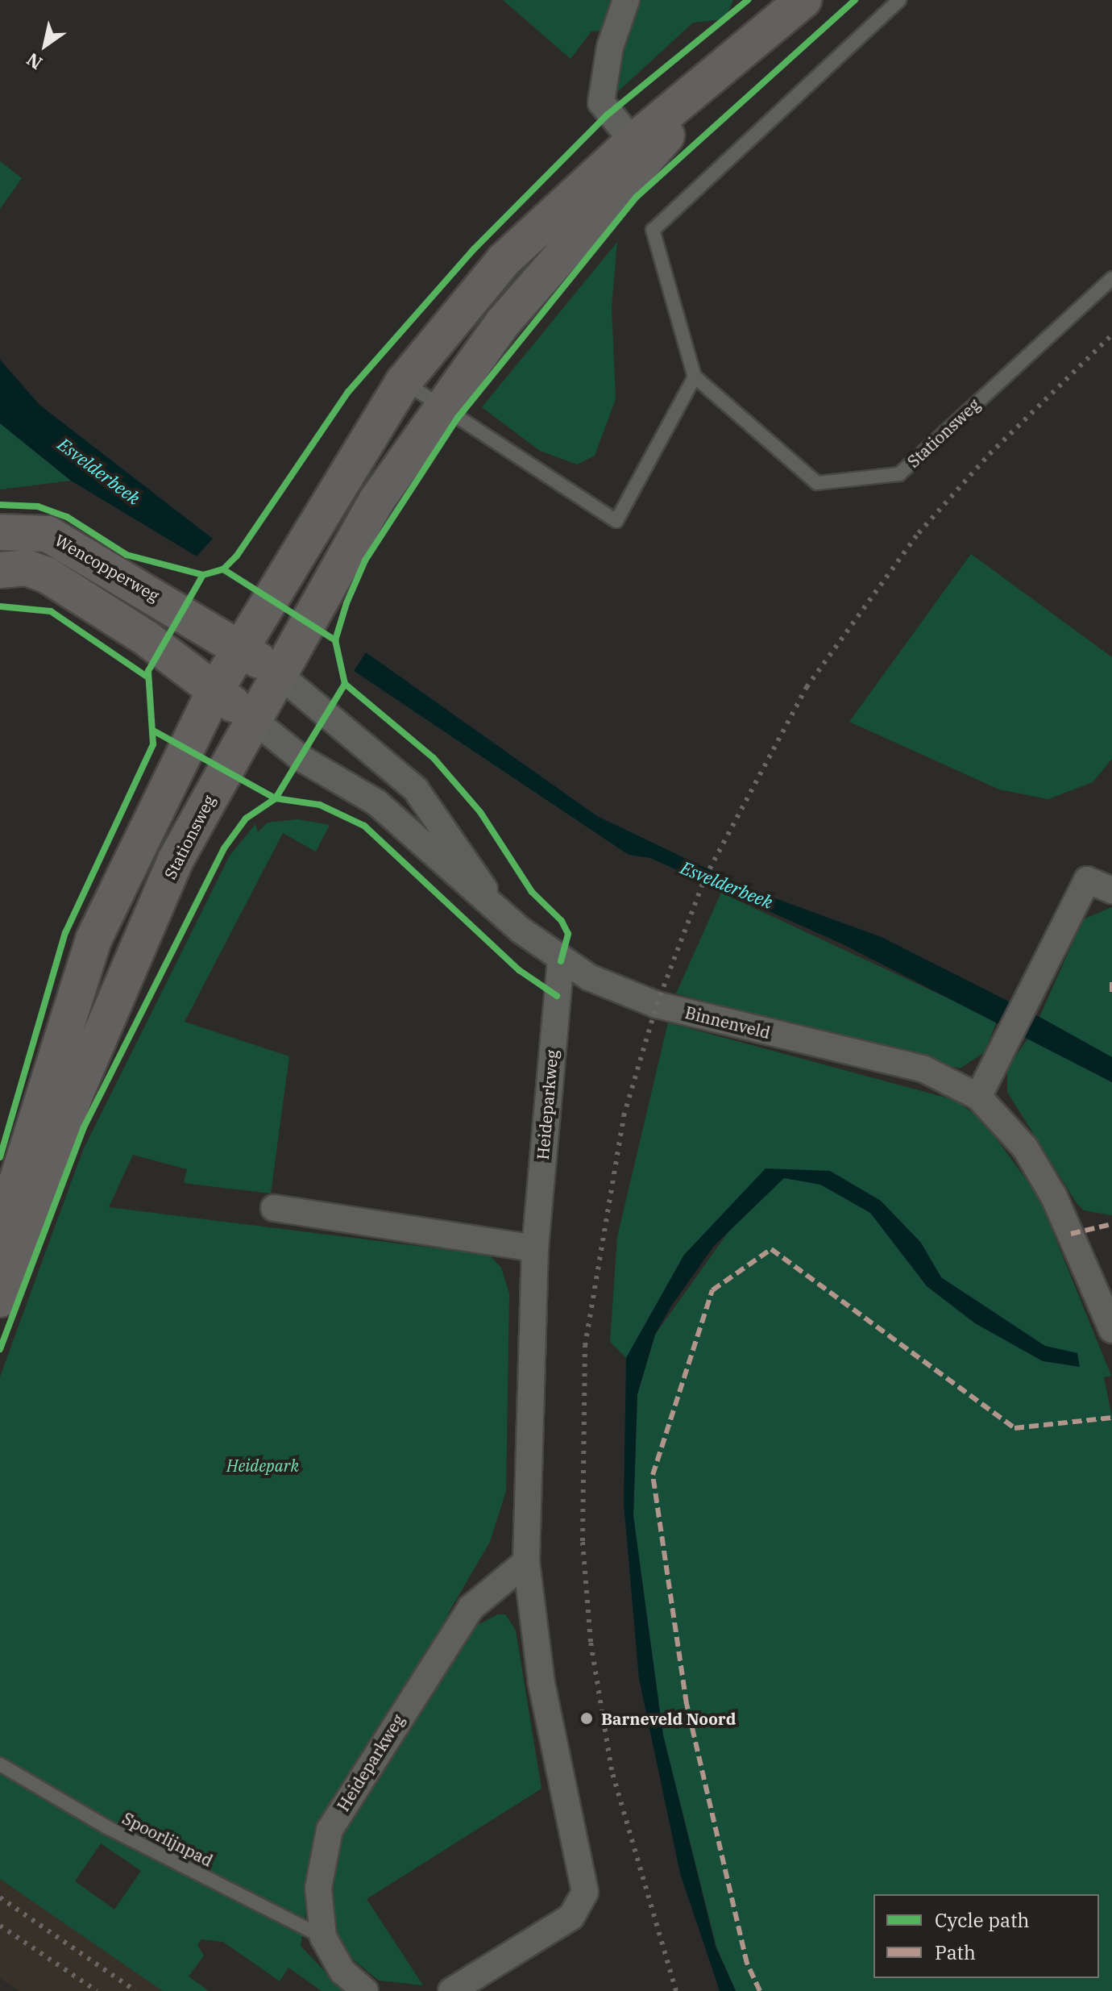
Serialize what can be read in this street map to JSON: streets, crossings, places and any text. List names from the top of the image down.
{
  "streets": {
    "main road": ["Stationsweg", "Wencopperweg"],
    "street": ["Binnenveld", "Heideparkweg"],
    "lane": ["Spoorlijnpad"]
  },
  "crossings": [
    ["Stationsweg", "Wencopperweg"],
    ["Stationsweg", "Binnenveld"],
    ["Wencopperweg", "Binnenveld"],
    ["Binnenveld", "Heideparkweg"],
    ["Heideparkweg", "Spoorlijnpad"]
  ],
  "water": ["Esvelderbeek"],
  "parks": ["Heidepark"],
  "places": ["Barneveld Noord"],
  "legend": ["Cycle path", "Path"],
  "north": "bottom left"
}
